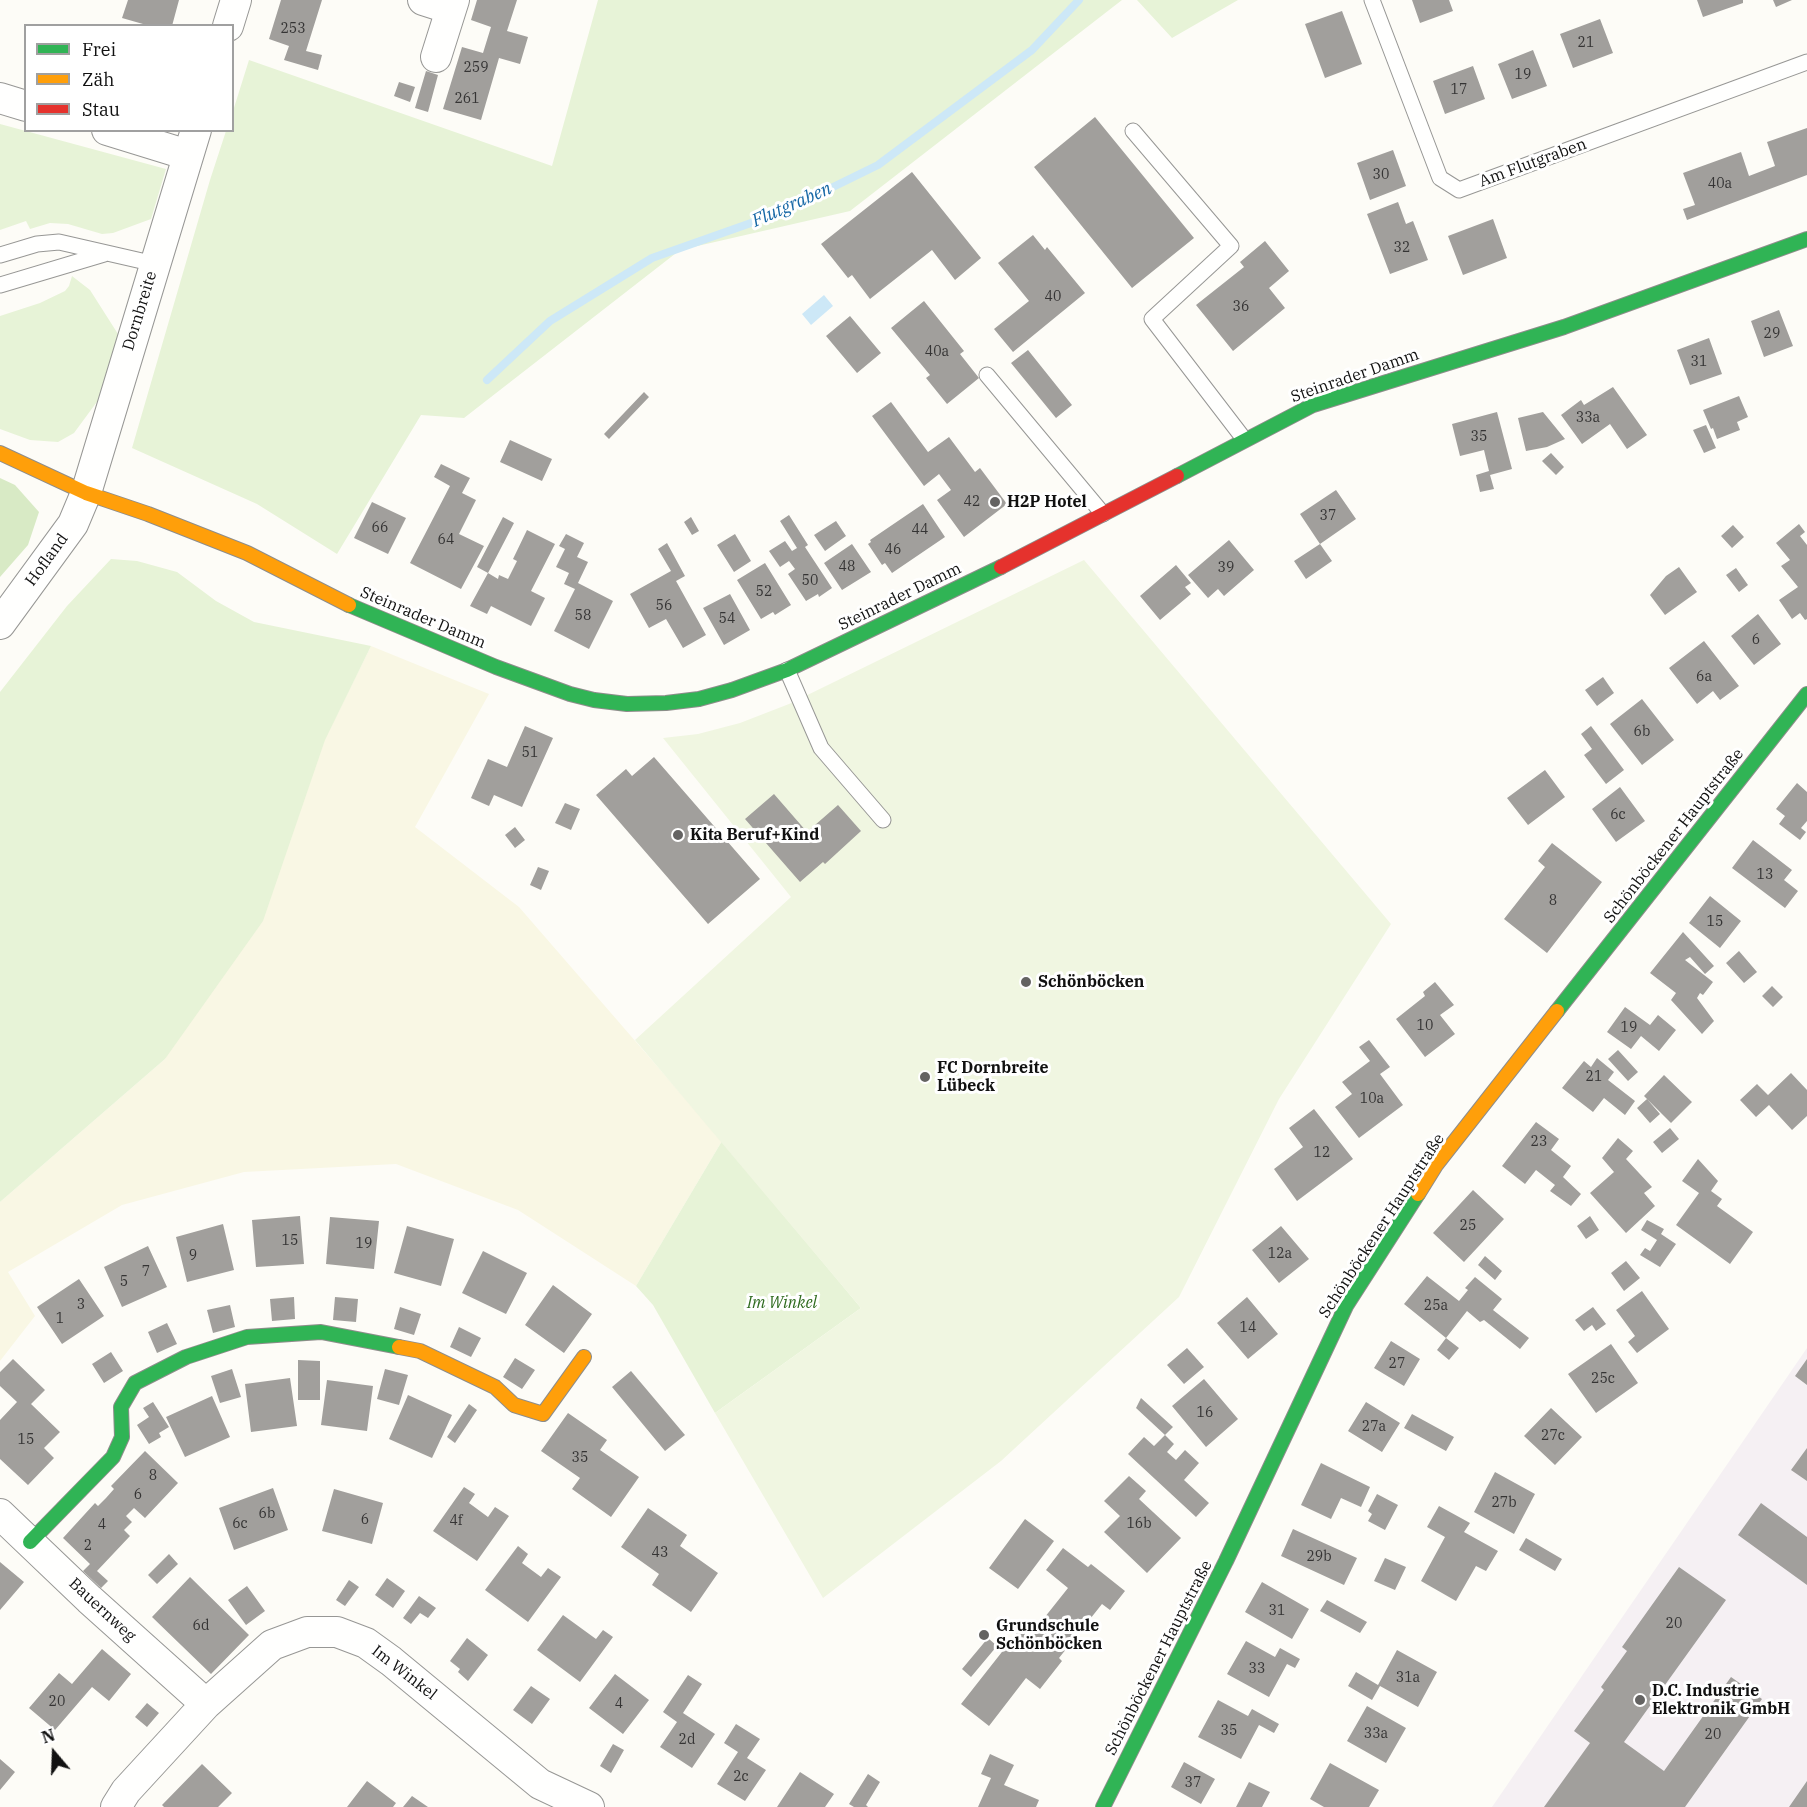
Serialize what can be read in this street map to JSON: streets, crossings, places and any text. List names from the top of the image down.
{
  "streets": {
    "street": [
      "Dornbreite",
      "Steinrader Damm",
      "Hofland",
      "Schönböckener Hauptstraße",
      "Bauernweg",
      "Im Winkel"
    ],
    "lane": ["Am Flutgraben"]
  },
  "crossings": [
    ["Dornbreite", "Steinrader Damm"],
    ["Dornbreite", "Hofland"],
    ["Steinrader Damm", "Hofland"],
    ["Bauernweg", "Im Winkel"]
  ],
  "water": ["Flutgraben"],
  "parks": ["Im Winkel"],
  "places": [
    "H2P Hotel",
    "Kita Beruf+Kind",
    "Schönböcken",
    "FC Dornbreite Lübeck",
    "Grundschule Schönböcken",
    "D.C. Industrie Elektronik GmbH"
  ],
  "house_numbers": [
    "253",
    "21",
    "259",
    "19",
    "17",
    "261",
    "30",
    "40a",
    "32",
    "40",
    "36",
    "29",
    "40a",
    "31",
    "33a",
    "35",
    "42",
    "37",
    "66",
    "44",
    "64",
    "46",
    "48",
    "39",
    "50",
    "52",
    "56",
    "58",
    "54",
    "6",
    "6a",
    "6b",
    "51",
    "6c",
    "13",
    "8",
    "15",
    "10",
    "19",
    "21",
    "10a",
    "23",
    "12",
    "25",
    "15",
    "19",
    "12a",
    "9",
    "7",
    "5",
    "3",
    "25a",
    "1",
    "14",
    "27",
    "25c",
    "16",
    "27a",
    "27c",
    "15",
    "35",
    "8",
    "6",
    "27b",
    "6b",
    "6",
    "4f",
    "6c",
    "16b",
    "4",
    "2",
    "43",
    "29b",
    "31",
    "20",
    "6d",
    "33",
    "31a",
    "20",
    "4",
    "35",
    "33a",
    "20",
    "2d",
    "2c",
    "37"
  ],
  "legend": ["Frei", "Zäh", "Stau"],
  "north": "top"
}
